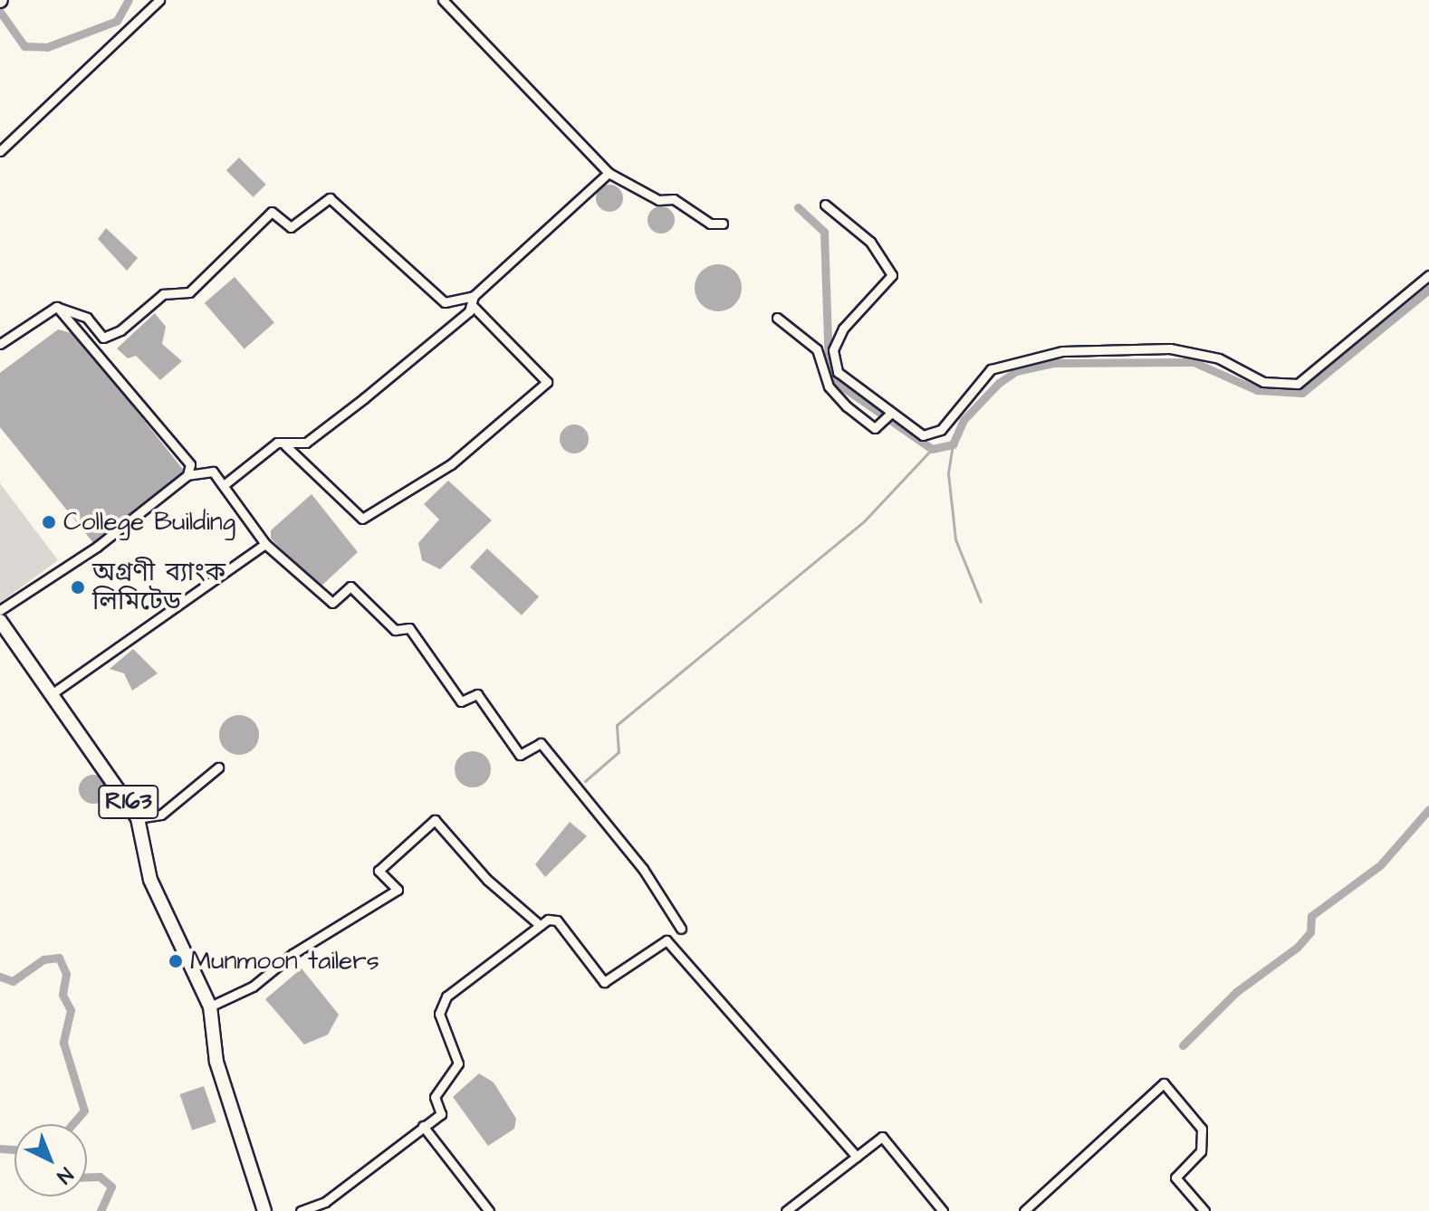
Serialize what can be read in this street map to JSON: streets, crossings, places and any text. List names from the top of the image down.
{
  "streets": {
    "main road": ["R163"]
  },
  "places": ["College Building", "অগ্রণী ব্যাংক লিমিটেড", "Munmoon tailers"],
  "north": "bottom right"
}
